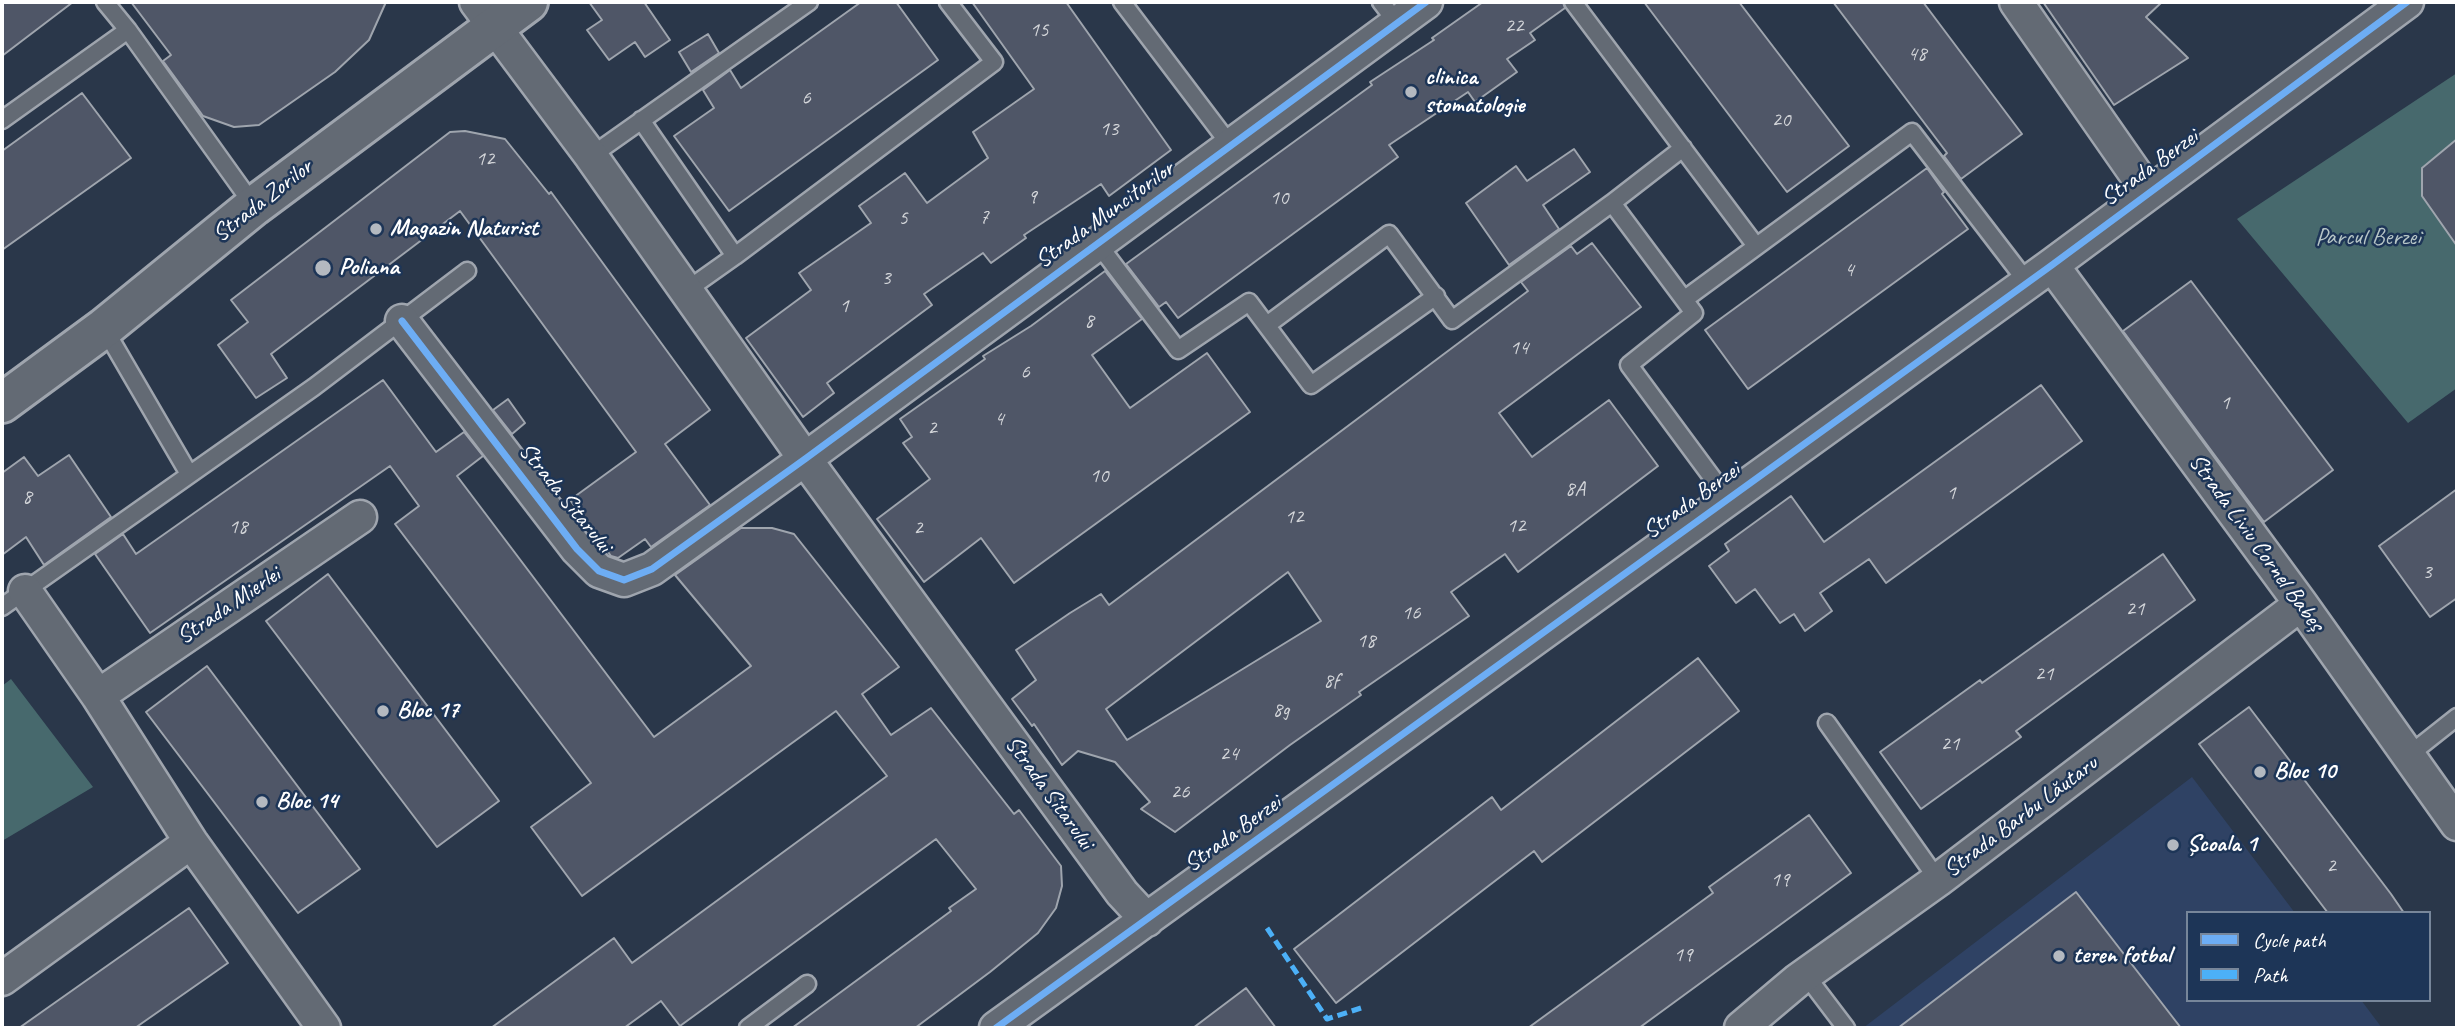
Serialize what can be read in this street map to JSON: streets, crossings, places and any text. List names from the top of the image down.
{
  "streets": {
    "street": [
      "Strada Berzei",
      "Strada Zorilor",
      "Strada Muncitorilor",
      "Strada Sitarului",
      "Strada Liviu Cornel Babeș",
      "Strada Mierlei",
      "Strada Barbu Lăutaru"
    ]
  },
  "crossings": [
    ["Strada Berzei", "Strada Sitarului"],
    ["Strada Berzei", "Strada Liviu Cornel Babeș"],
    ["Strada Zorilor", "Strada Sitarului"],
    ["Strada Muncitorilor", "Strada Sitarului"],
    ["Strada Liviu Cornel Babeș", "Strada Barbu Lăutaru"]
  ],
  "parks": ["Parcul Berzei"],
  "places": [
    "clinica stomatologie",
    "Magazin Naturist",
    "Poliana",
    "Bloc 17",
    "Bloc 10",
    "Bloc 14",
    "Școala 1",
    "teren fotbal"
  ],
  "house_numbers": [
    "22",
    "15",
    "48",
    "6",
    "20",
    "13",
    "12",
    "9",
    "10",
    "7",
    "5",
    "4",
    "3",
    "1",
    "8",
    "14",
    "6",
    "1",
    "4",
    "2",
    "10",
    "8A",
    "1",
    "8",
    "12",
    "12",
    "18",
    "2",
    "3",
    "21",
    "16",
    "18",
    "21",
    "8f",
    "8g",
    "21",
    "24",
    "26",
    "2",
    "19",
    "19"
  ],
  "legend": ["Cycle path", "Path"]
}
